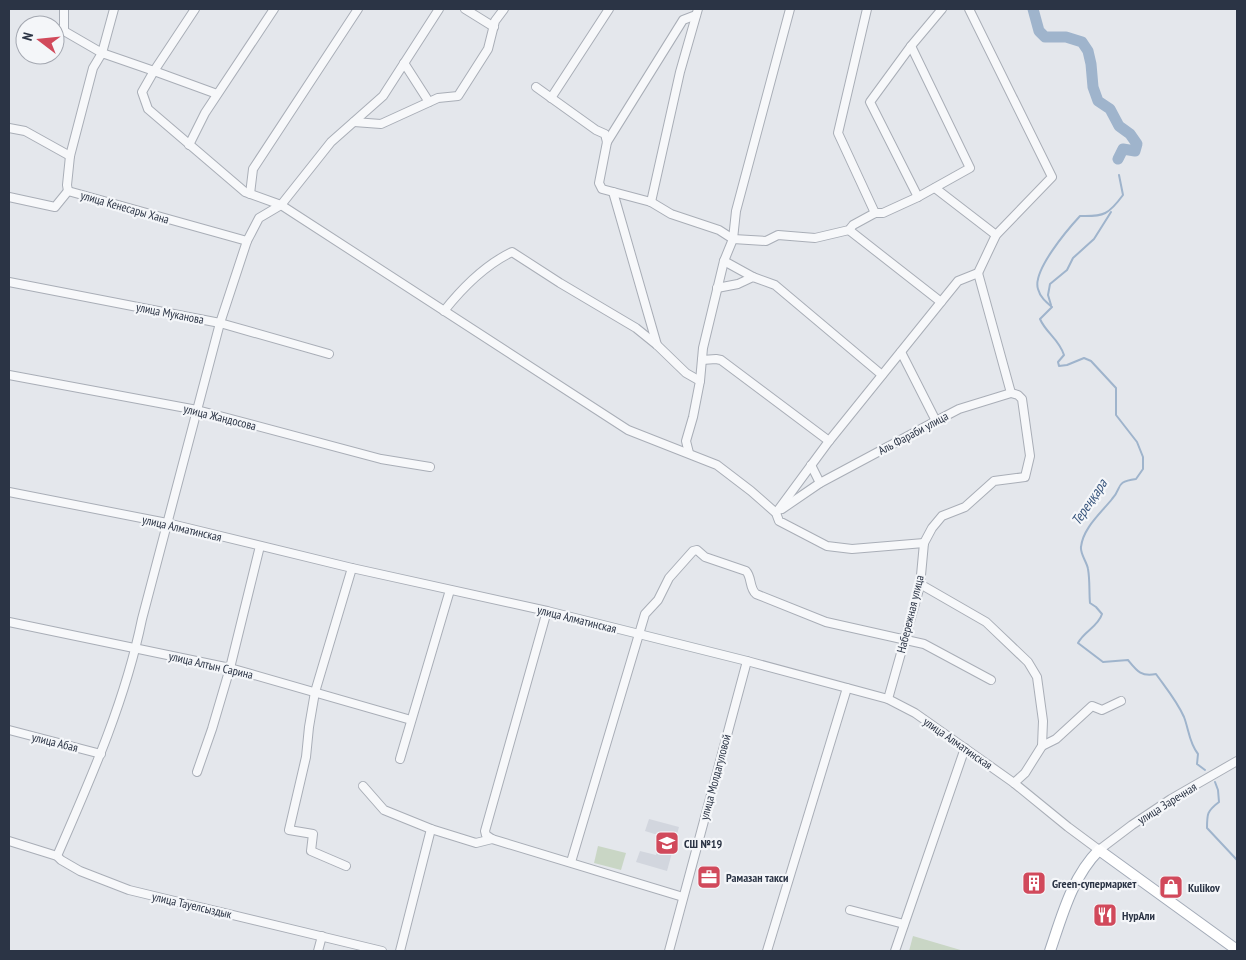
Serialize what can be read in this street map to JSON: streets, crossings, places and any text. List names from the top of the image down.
{
  "streets": {
    "street": [
      "улица Кенесары Хана",
      "улица Муканова",
      "улица Жандосова",
      "Аль Фараби улица",
      "улица Алматинская",
      "Набережная улица",
      "улица Алтын Сарина",
      "улица Абая",
      "улица Молдагуловой",
      "улица Заречная",
      "улица Тауелсыздык"
    ]
  },
  "crossings": [
    ["Аль Фараби улица", "Набережная улица"],
    ["улица Алматинская", "Набережная улица"],
    ["улица Алматинская", "улица Молдагуловой"],
    ["улица Алматинская", "улица Заречная"]
  ],
  "water": ["Тереңқара"],
  "places": {
    "school or university": ["СШ №19"],
    "office": ["Рамазан такси"],
    "building": ["Green-супермаркет"],
    "shop": ["Kulikov"],
    "restaurant": ["НурАли"]
  },
  "north": "left"
}
